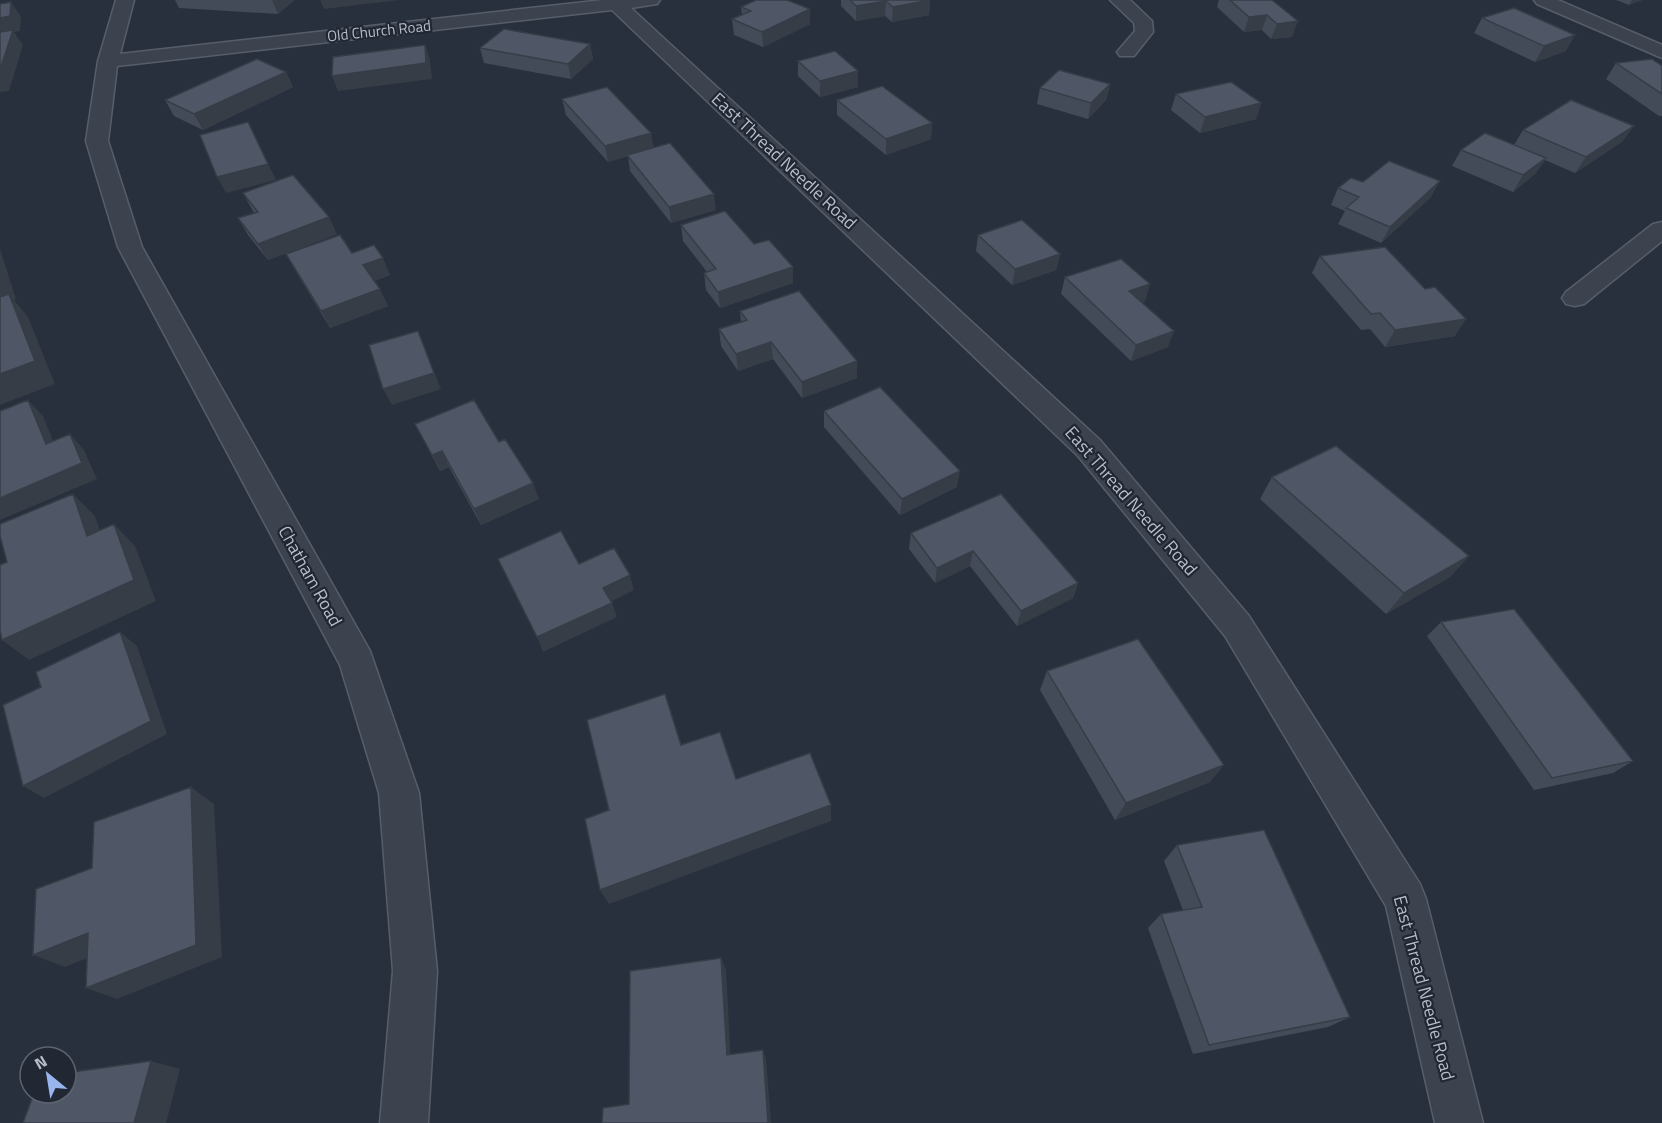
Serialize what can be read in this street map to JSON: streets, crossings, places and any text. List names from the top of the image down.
{
  "streets": {
    "street": ["Old Church Road", "East Thread Needle Road", "Chatham Road"]
  },
  "crossings": [
    ["Old Church Road", "East Thread Needle Road"],
    ["Old Church Road", "Chatham Road"]
  ],
  "north": "top left"
}
